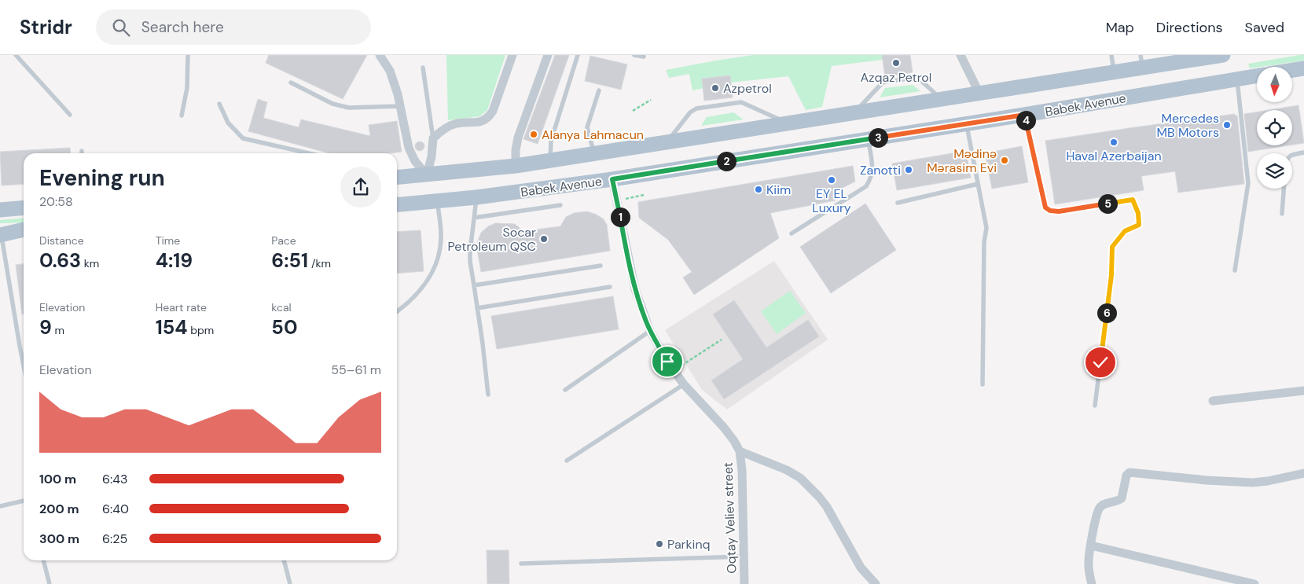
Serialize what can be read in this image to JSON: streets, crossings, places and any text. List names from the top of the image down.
{
  "streets": {
    "main road": ["Babek Avenue"],
    "street": ["Oqtay Veliev street"]
  },
  "crossings": [
    ["Babek Avenue", "Oqtay Veliev street"]
  ],
  "places": [
    "Azqaz Petrol",
    "Azpetrol",
    "Mercedes MB Motors",
    "Alanya Lahmacun",
    "Haval Azerbaijan",
    "Mədinə Mərasim Evi",
    "Zanotti",
    "EY EL Luxury",
    "Kiim",
    "Socar Petroleum QSC",
    "Parkinq"
  ],
  "north": "bottom",
  "page": {
    "header": "Stridr",
    "search": "Search here",
    "nav": ["Map", "Directions", "Saved"],
    "pins": [
      "4",
      "3",
      "2",
      "5",
      "1",
      "6"
    ],
    "heading": ["Evening run", "20:58"],
    "stats": [
      ["Distance", "0.63 km"],
      ["Time", "4:19"],
      ["Pace", "6:51 /km"],
      ["Elevation", "9 m"],
      ["Heart rate", "154 bpm"],
      ["kcal", "50"]
    ],
    "chart": ["Elevation", "55–61 m"],
    "list": [
      {
        "name": "100 m",
        "note": "6:43"
      },
      {
        "name": "200 m",
        "note": "6:40"
      },
      {
        "name": "300 m",
        "note": "6:25"
      }
    ]
  }
}
